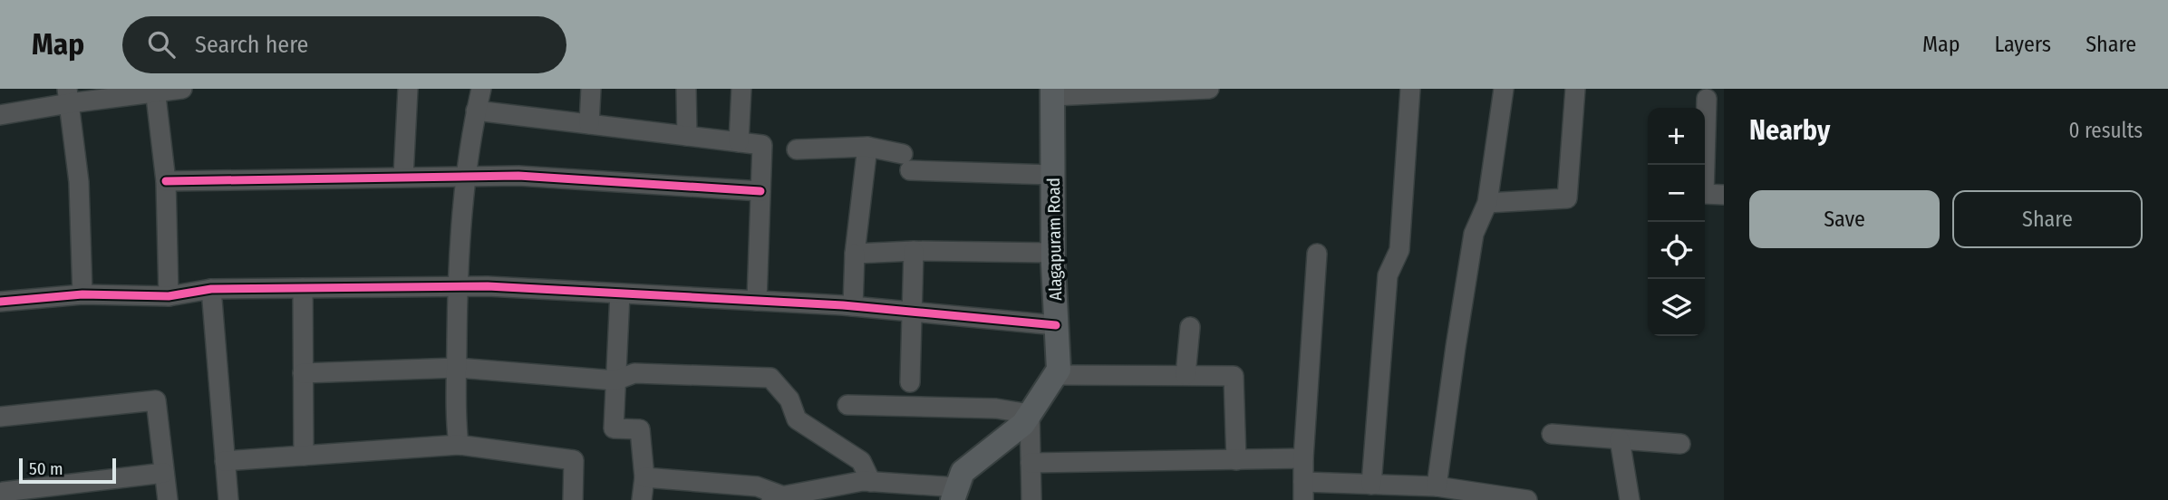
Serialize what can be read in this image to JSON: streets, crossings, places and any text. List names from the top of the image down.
{
  "streets": {
    "main road": ["Alagapuram Road"]
  },
  "scale_bar": "50 m",
  "page": {
    "header": "Map",
    "search": "Search here",
    "nav": ["Map", "Layers", "Share"],
    "heading": ["Nearby", "0 results"],
    "map_buttons": ["+", "−"],
    "buttons": ["Save", "Share"],
    "scale": "50 m"
  }
}
